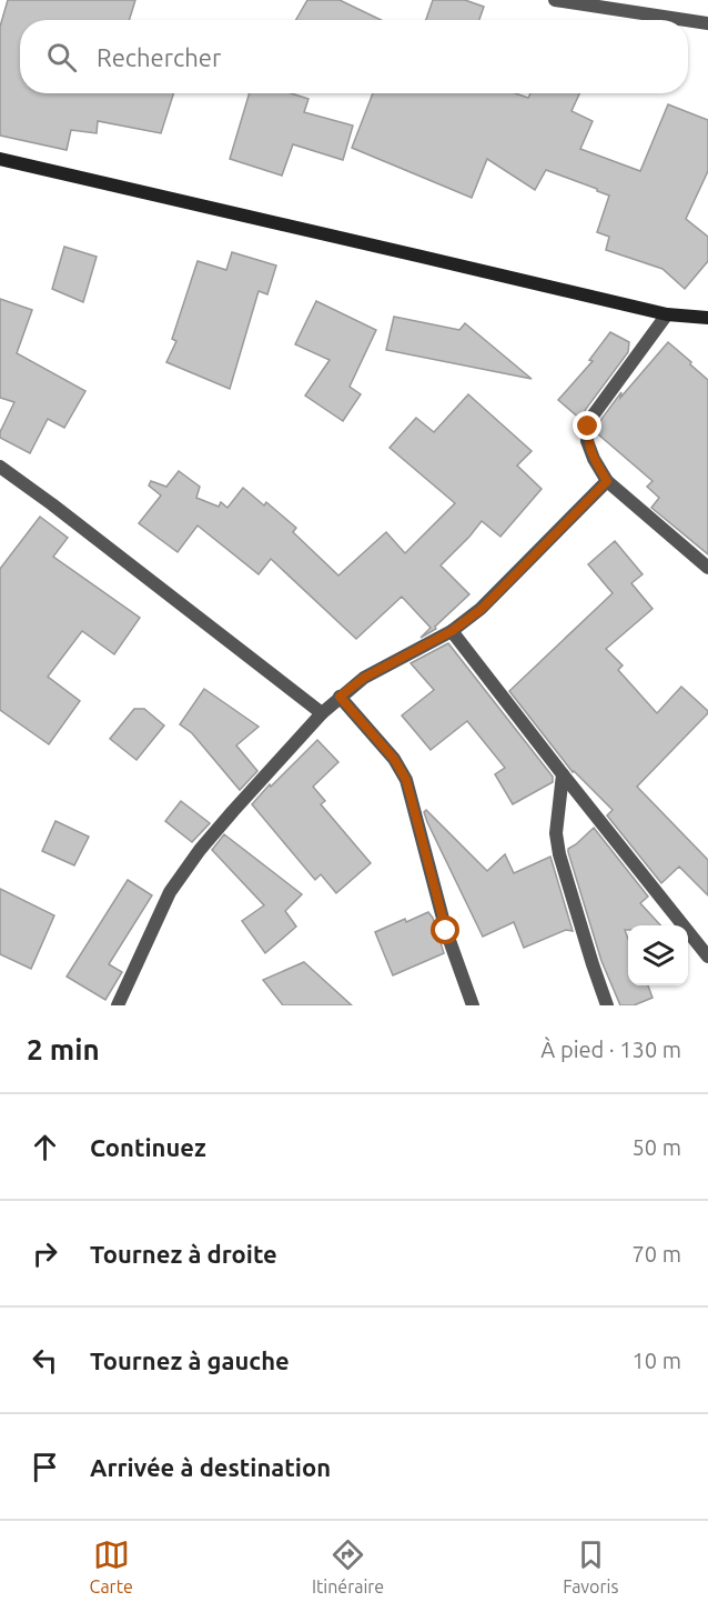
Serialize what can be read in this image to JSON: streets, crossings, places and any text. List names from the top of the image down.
{
  "page": {
    "search": "Rechercher",
    "heading": ["2 min", "À pied · 130 m"],
    "list": [
      ["Continuez", "50 m"],
      ["Tournez à droite", "70 m"],
      ["Tournez à gauche", "10 m"],
      "Arrivée à destination"
    ],
    "nav": ["Carte", "Itinéraire", "Favoris"]
  }
}
